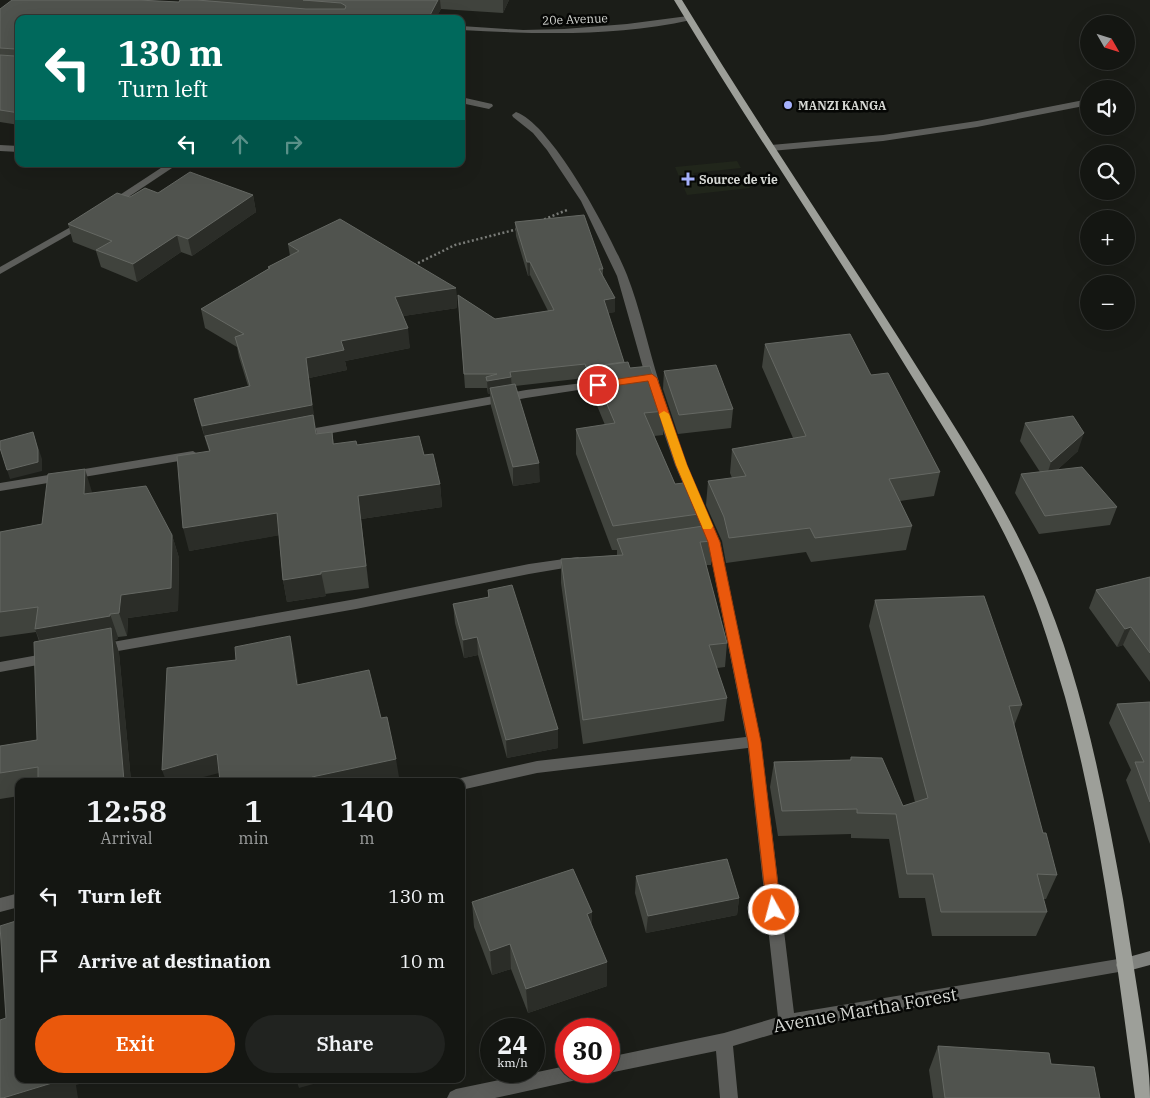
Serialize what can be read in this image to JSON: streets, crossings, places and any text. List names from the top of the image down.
{
  "streets": {
    "street": ["20e Avenue", "Avenue Martha Forest"]
  },
  "places": {
    "other": ["MANZI KANGA"],
    "health": ["Source de vie"]
  },
  "north": "bottom right",
  "page": {
    "map_buttons": ["+", "−"],
    "turn": ["130 m", "Turn left"],
    "eta": [
      "12:58",
      "Arrival",
      "1",
      "min",
      "140",
      "m"
    ],
    "list": [
      {
        "name": "Turn left",
        "value": "130 m"
      },
      {
        "name": "Arrive at destination",
        "value": "10 m"
      }
    ],
    "buttons": ["Exit", "Share"],
    "speed": "24 km/h",
    "limit": "30"
  }
}
